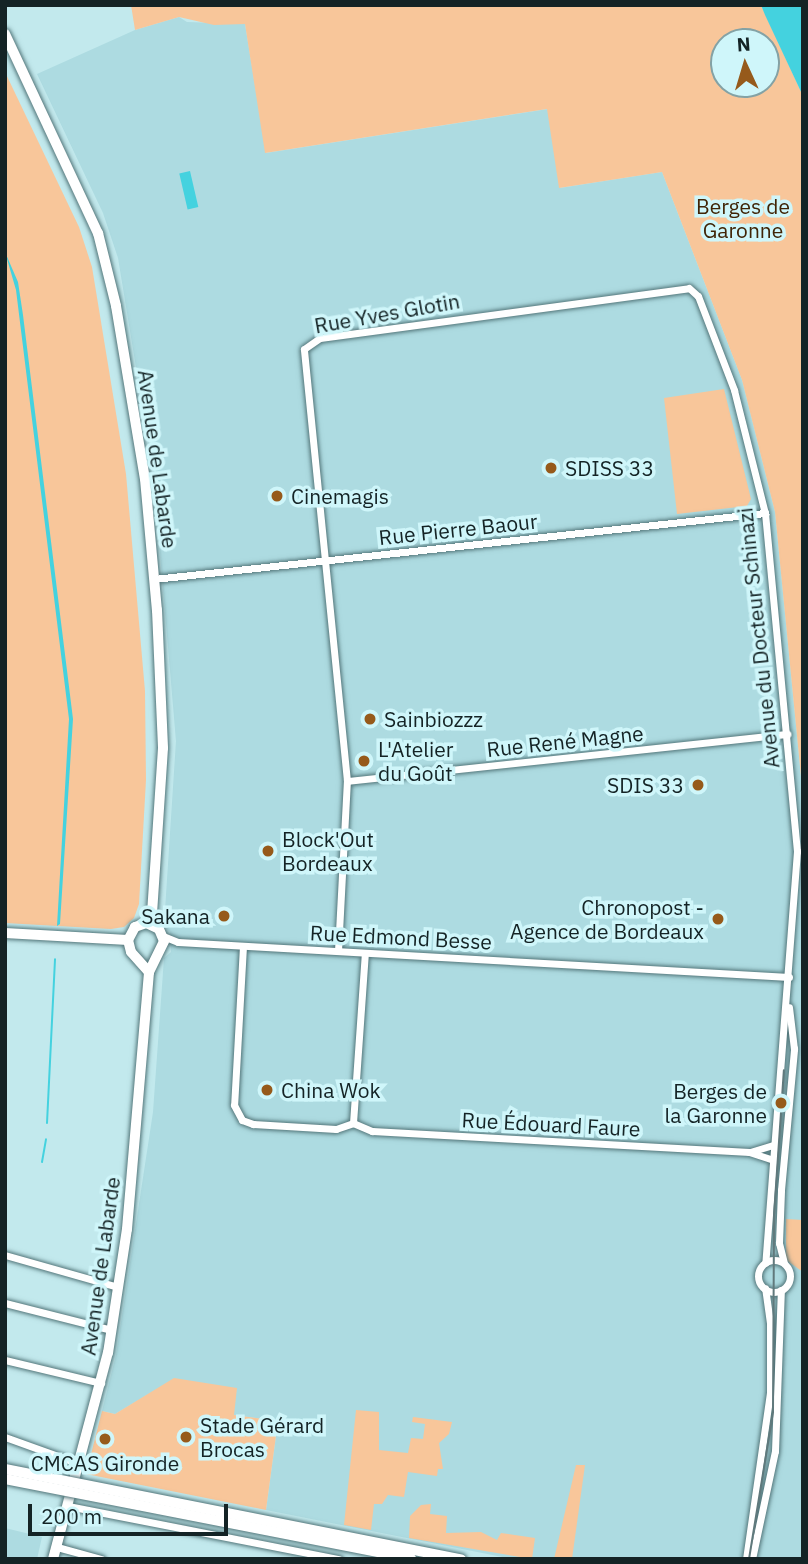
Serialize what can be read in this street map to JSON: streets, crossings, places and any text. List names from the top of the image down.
{
  "streets": {
    "main road": ["Avenue de Labarde"],
    "street": [
      "Rue Yves Glotin",
      "Rue Pierre Baour",
      "Avenue du Docteur Schinazi",
      "Rue René Magne",
      "Rue Edmond Besse",
      "Rue Édouard Faure"
    ]
  },
  "crossings": [
    ["Rue Yves Glotin", "Rue Pierre Baour"],
    ["Rue Yves Glotin", "Avenue du Docteur Schinazi"],
    ["Avenue de Labarde", "Rue Pierre Baour"],
    ["Avenue de Labarde", "Rue Edmond Besse"],
    ["Rue Pierre Baour", "Avenue du Docteur Schinazi"],
    ["Avenue du Docteur Schinazi", "Rue René Magne"],
    ["Avenue du Docteur Schinazi", "Rue Edmond Besse"],
    ["Avenue du Docteur Schinazi", "Rue Édouard Faure"]
  ],
  "parks": ["Berges de Garonne"],
  "places": [
    "SDISS 33",
    "Cinemagis",
    "Sainbiozzz",
    "L'Atelier du Goût",
    "SDIS 33",
    "Block'Out Bordeaux",
    "Sakana",
    "Chronopost - Agence de Bordeaux",
    "China Wok",
    "Berges de la Garonne",
    "Stade Gérard Brocas",
    "CMCAS Gironde"
  ],
  "scale_bar": "200 m",
  "north": "top"
}
